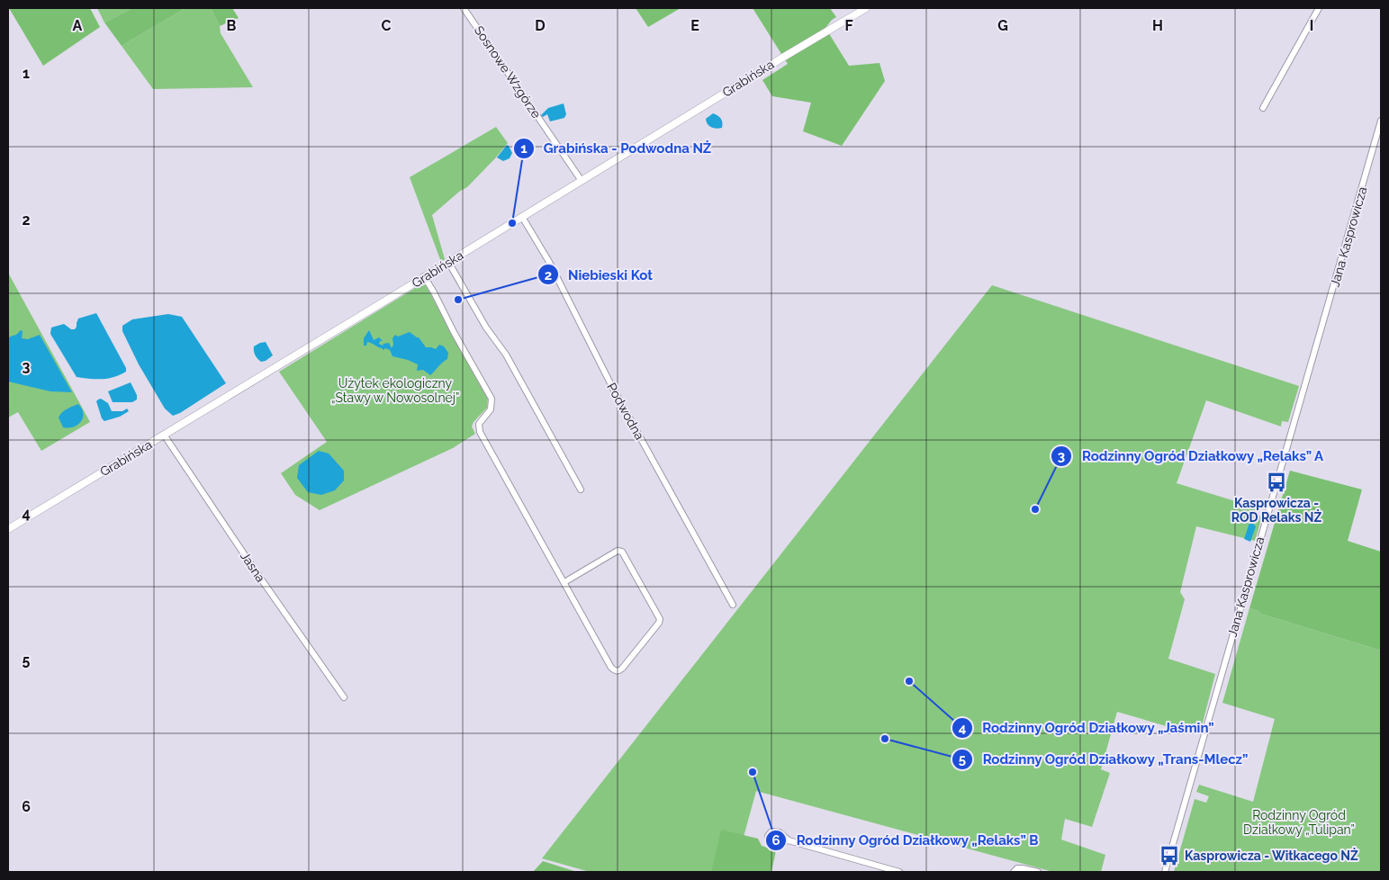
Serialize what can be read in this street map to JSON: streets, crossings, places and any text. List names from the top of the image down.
{
  "streets": {
    "street": [
      "Sosnowe Wzgórze",
      "Grabińska",
      "Jana Kasprowicza",
      "Podwodna",
      "Jasna"
    ]
  },
  "crossings": [
    ["Sosnowe Wzgórze", "Grabińska"],
    ["Grabińska", "Podwodna"],
    ["Grabińska", "Jasna"]
  ],
  "parks": ["Użytek ekologiczny „Stawy w Nowosolnej”", "Rodzinny Ogród Działkowy „Tulipan”"],
  "places": {
    "other": [
      "Grabińska - Podwodna NŻ",
      "Niebieski Kot",
      "Rodzinny Ogród Działkowy „Relaks” A",
      "Rodzinny Ogród Działkowy „Jaśmin”",
      "Rodzinny Ogród Działkowy „Trans-Mlecz”",
      "Rodzinny Ogród Działkowy „Relaks” B"
    ],
    "bus stop": ["Kasprowicza - ROD Relaks NŻ", "Kasprowicza - Witkacego NŻ"]
  },
  "grid": {
    "columns": [
      "A",
      "B",
      "C",
      "D",
      "E",
      "F",
      "G",
      "H",
      "I"
    ],
    "rows": [
      "1",
      "2",
      "3",
      "4",
      "5",
      "6"
    ]
  }
}
